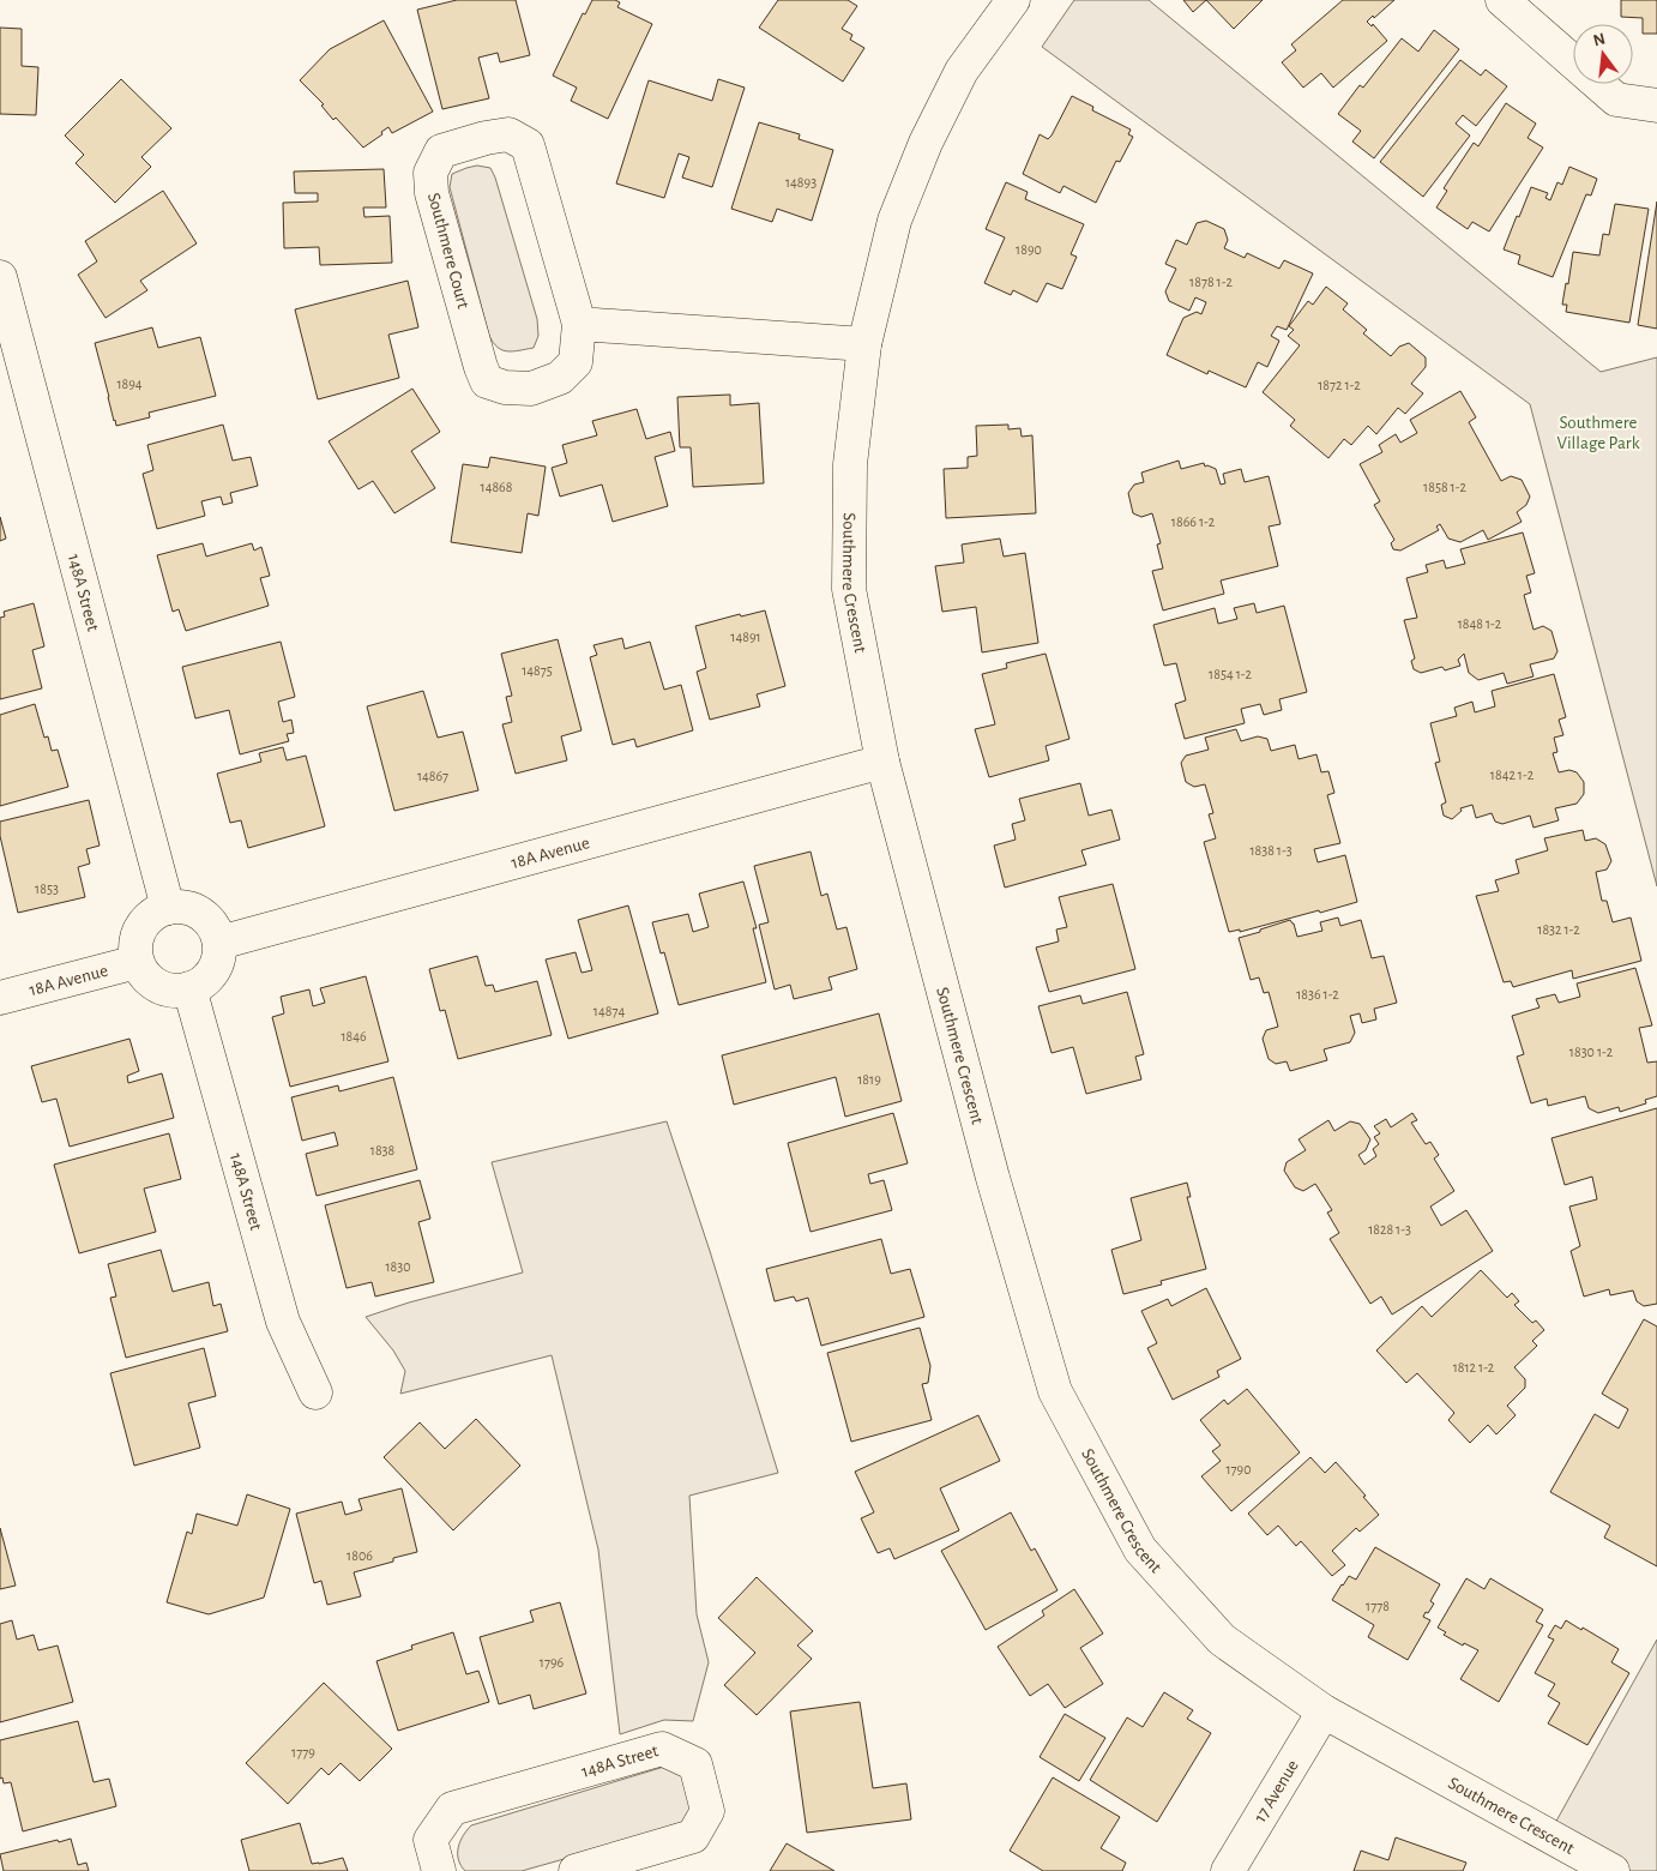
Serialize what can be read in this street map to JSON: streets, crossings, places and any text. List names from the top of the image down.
{
  "streets": {
    "street": [
      "Southmere Court",
      "Southmere Crescent",
      "148A Street",
      "18A Avenue",
      "17 Avenue"
    ]
  },
  "crossings": [
    ["Southmere Crescent", "18A Avenue"],
    ["Southmere Crescent", "17 Avenue"],
    ["148A Street", "18A Avenue"]
  ],
  "parks": ["Southmere Village Park"],
  "house_numbers": [
    "14893",
    "1890",
    "1878 1-2",
    "1894",
    "1872 1-2",
    "14868",
    "1858 1-2",
    "1866 1-2",
    "1848 1-2",
    "14891",
    "14875",
    "1854 1-2",
    "1842 1-2",
    "14867",
    "1838 1-3",
    "1853",
    "1832 1-2",
    "1836 1-2",
    "14874",
    "1846",
    "1830 1-2",
    "1819",
    "1838",
    "1828 1-3",
    "1830",
    "1812 1-2",
    "1790",
    "1806",
    "1778",
    "1796",
    "1779"
  ],
  "north": "top"
}
